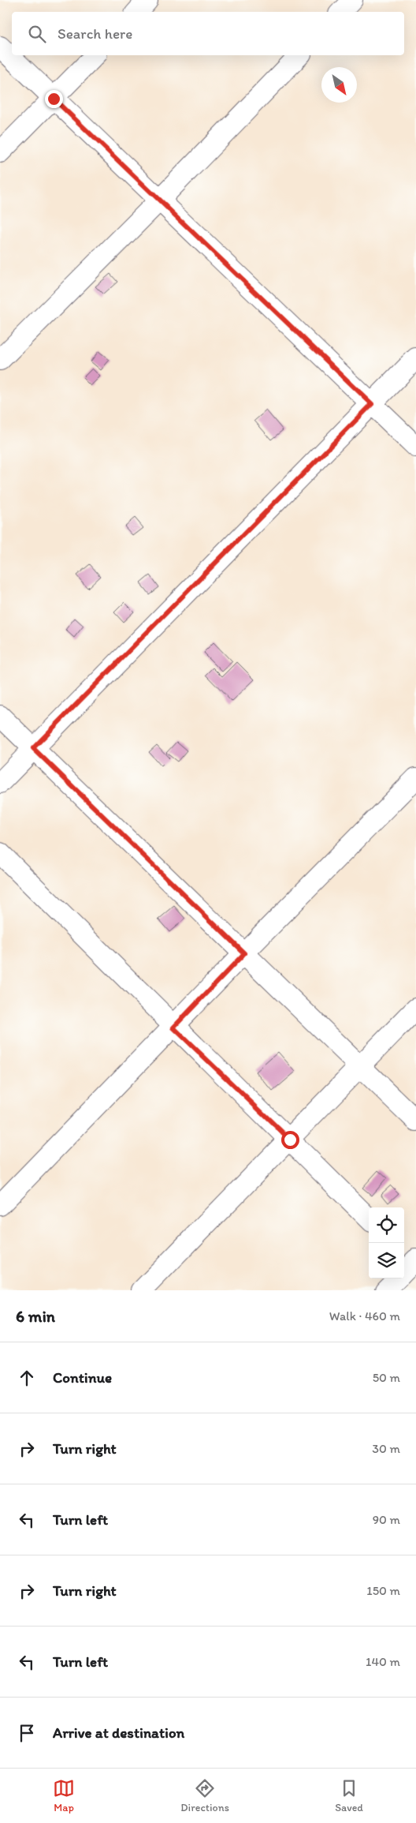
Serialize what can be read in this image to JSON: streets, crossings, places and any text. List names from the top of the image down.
{
  "north": "bottom right",
  "page": {
    "search": "Search here",
    "heading": ["6 min", "Walk · 460 m"],
    "list": [
      ["Continue", "50 m"],
      ["Turn right", "30 m"],
      ["Turn left", "90 m"],
      ["Turn right", "150 m"],
      ["Turn left", "140 m"],
      "Arrive at destination"
    ],
    "nav": ["Map", "Directions", "Saved"]
  }
}
